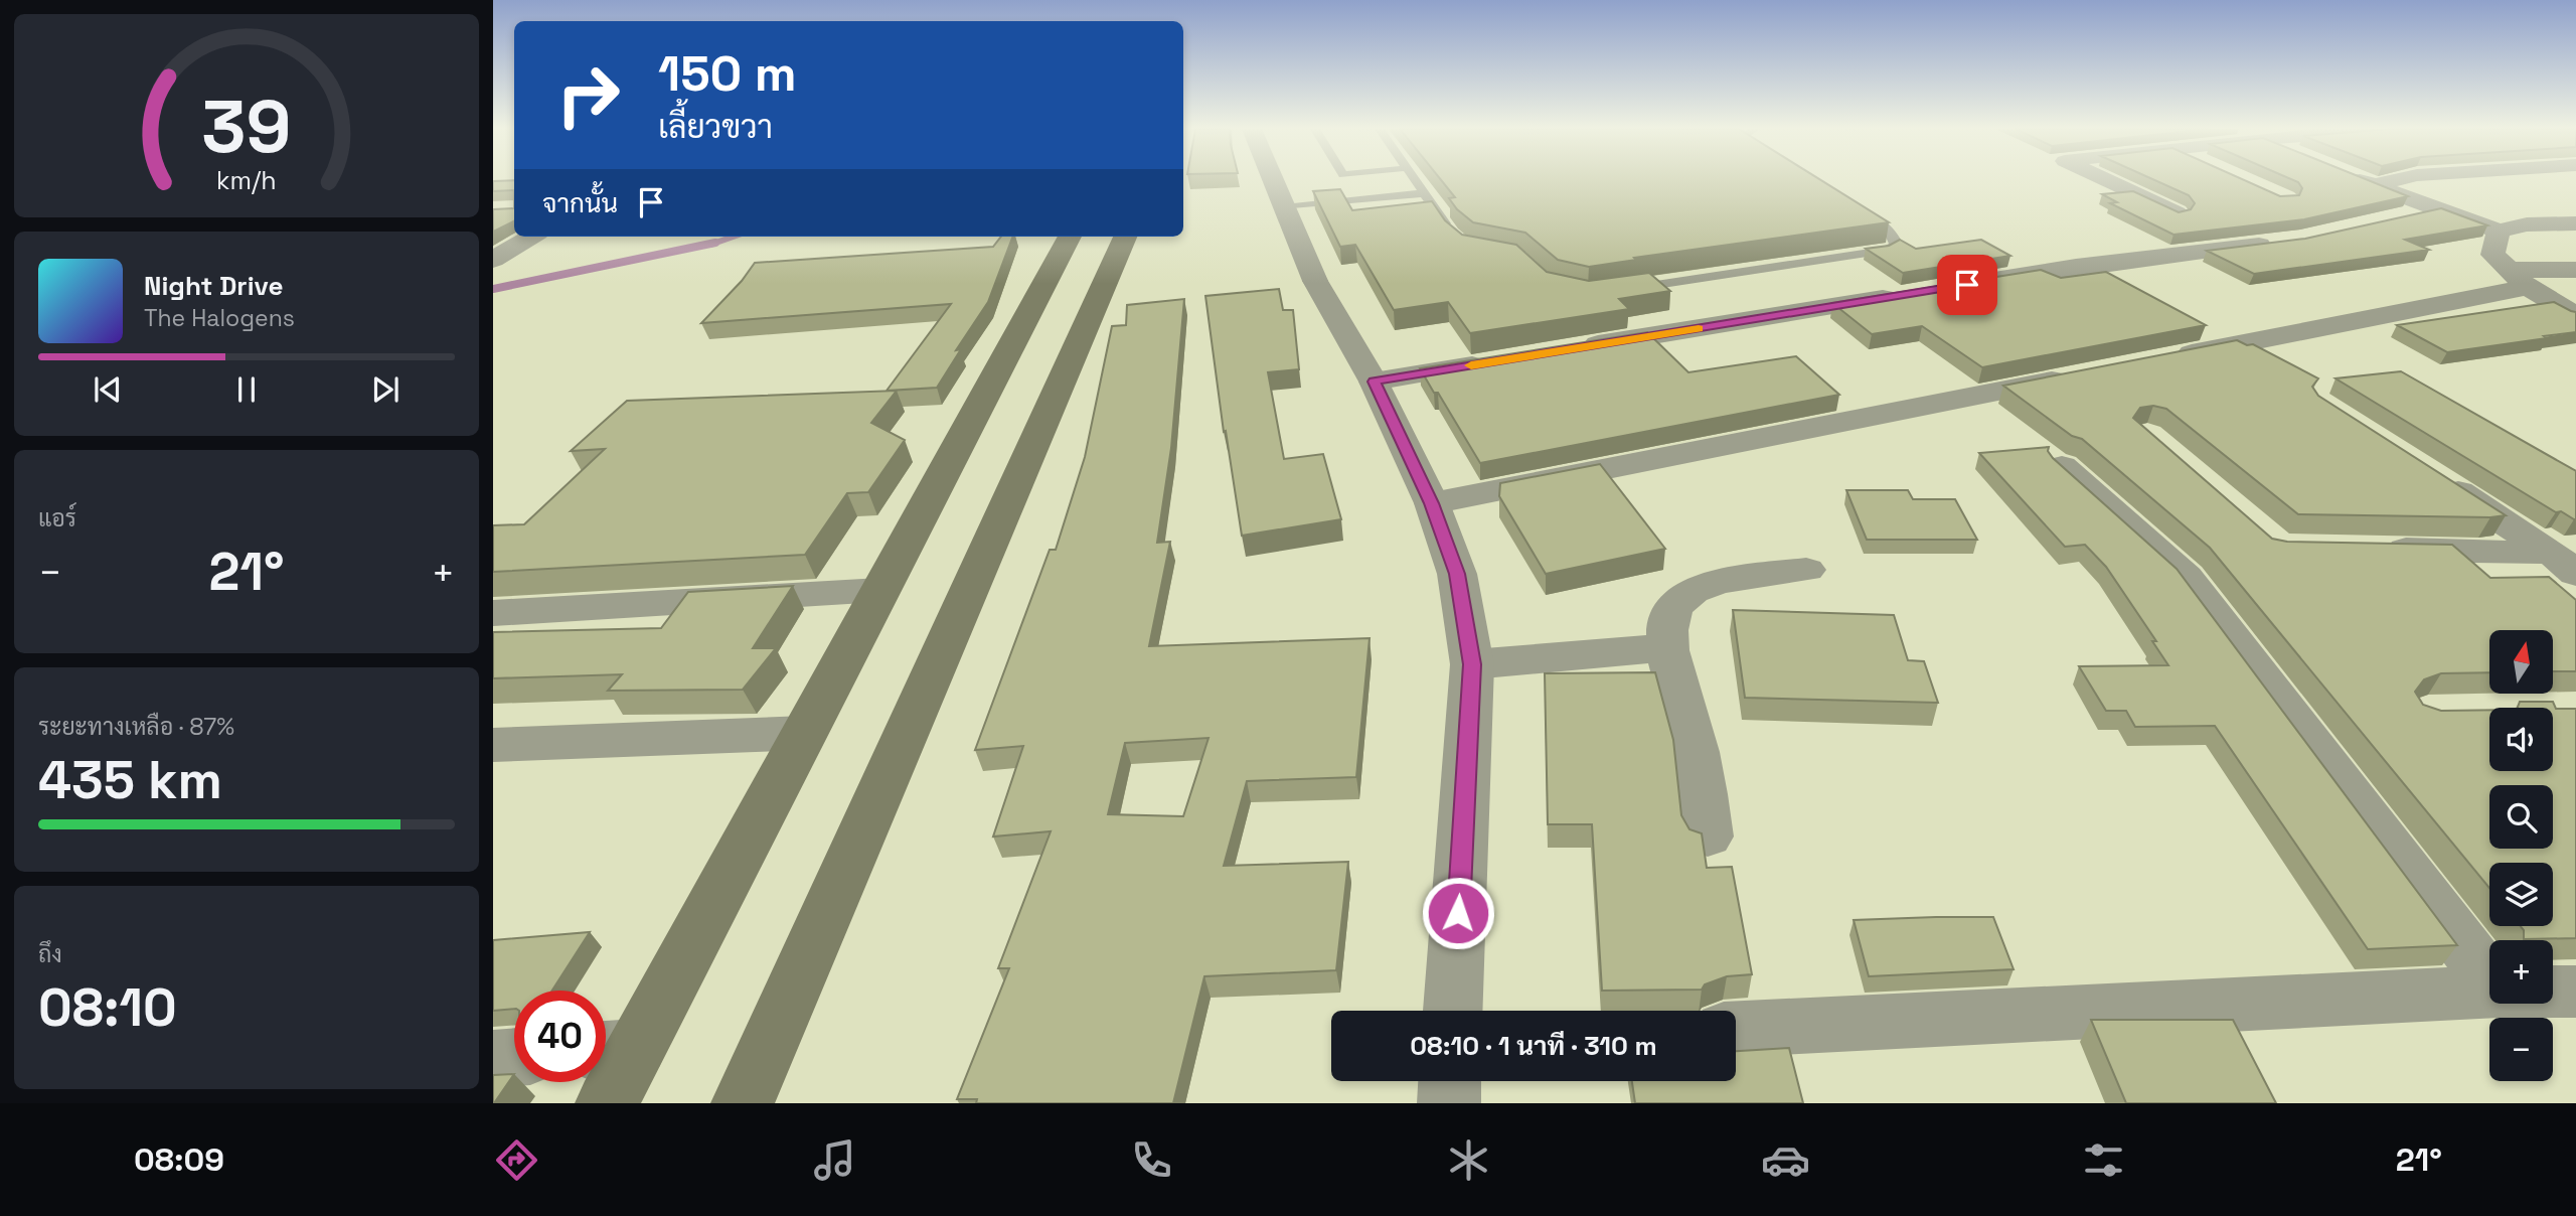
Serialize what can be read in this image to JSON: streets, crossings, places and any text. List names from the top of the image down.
{
  "north": "top",
  "page": {
    "turn": ["150 m", "เลี้ยวขวา"],
    "then": "จากนั้น",
    "song": ["Night Drive", "The Halogens"],
    "tile": [
      "แอร์",
      ["ระยะทางเหลือ · 87%", "435 km"],
      ["ถึง", "08:10"]
    ],
    "heat": ["−", "21°", "+"],
    "map_buttons": ["+", "−"],
    "limit": "40",
    "trip": "08:10 · 1 นาที · 310 m",
    "tabs": ["08:09", "21°"],
    "gauge": ["39", "km/h"]
  }
}
